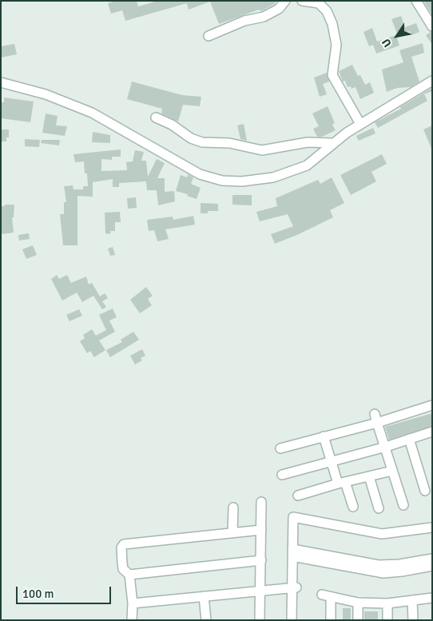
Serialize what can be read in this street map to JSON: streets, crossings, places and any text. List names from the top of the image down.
{
  "scale_bar": "100 m",
  "north": "bottom left"
}
